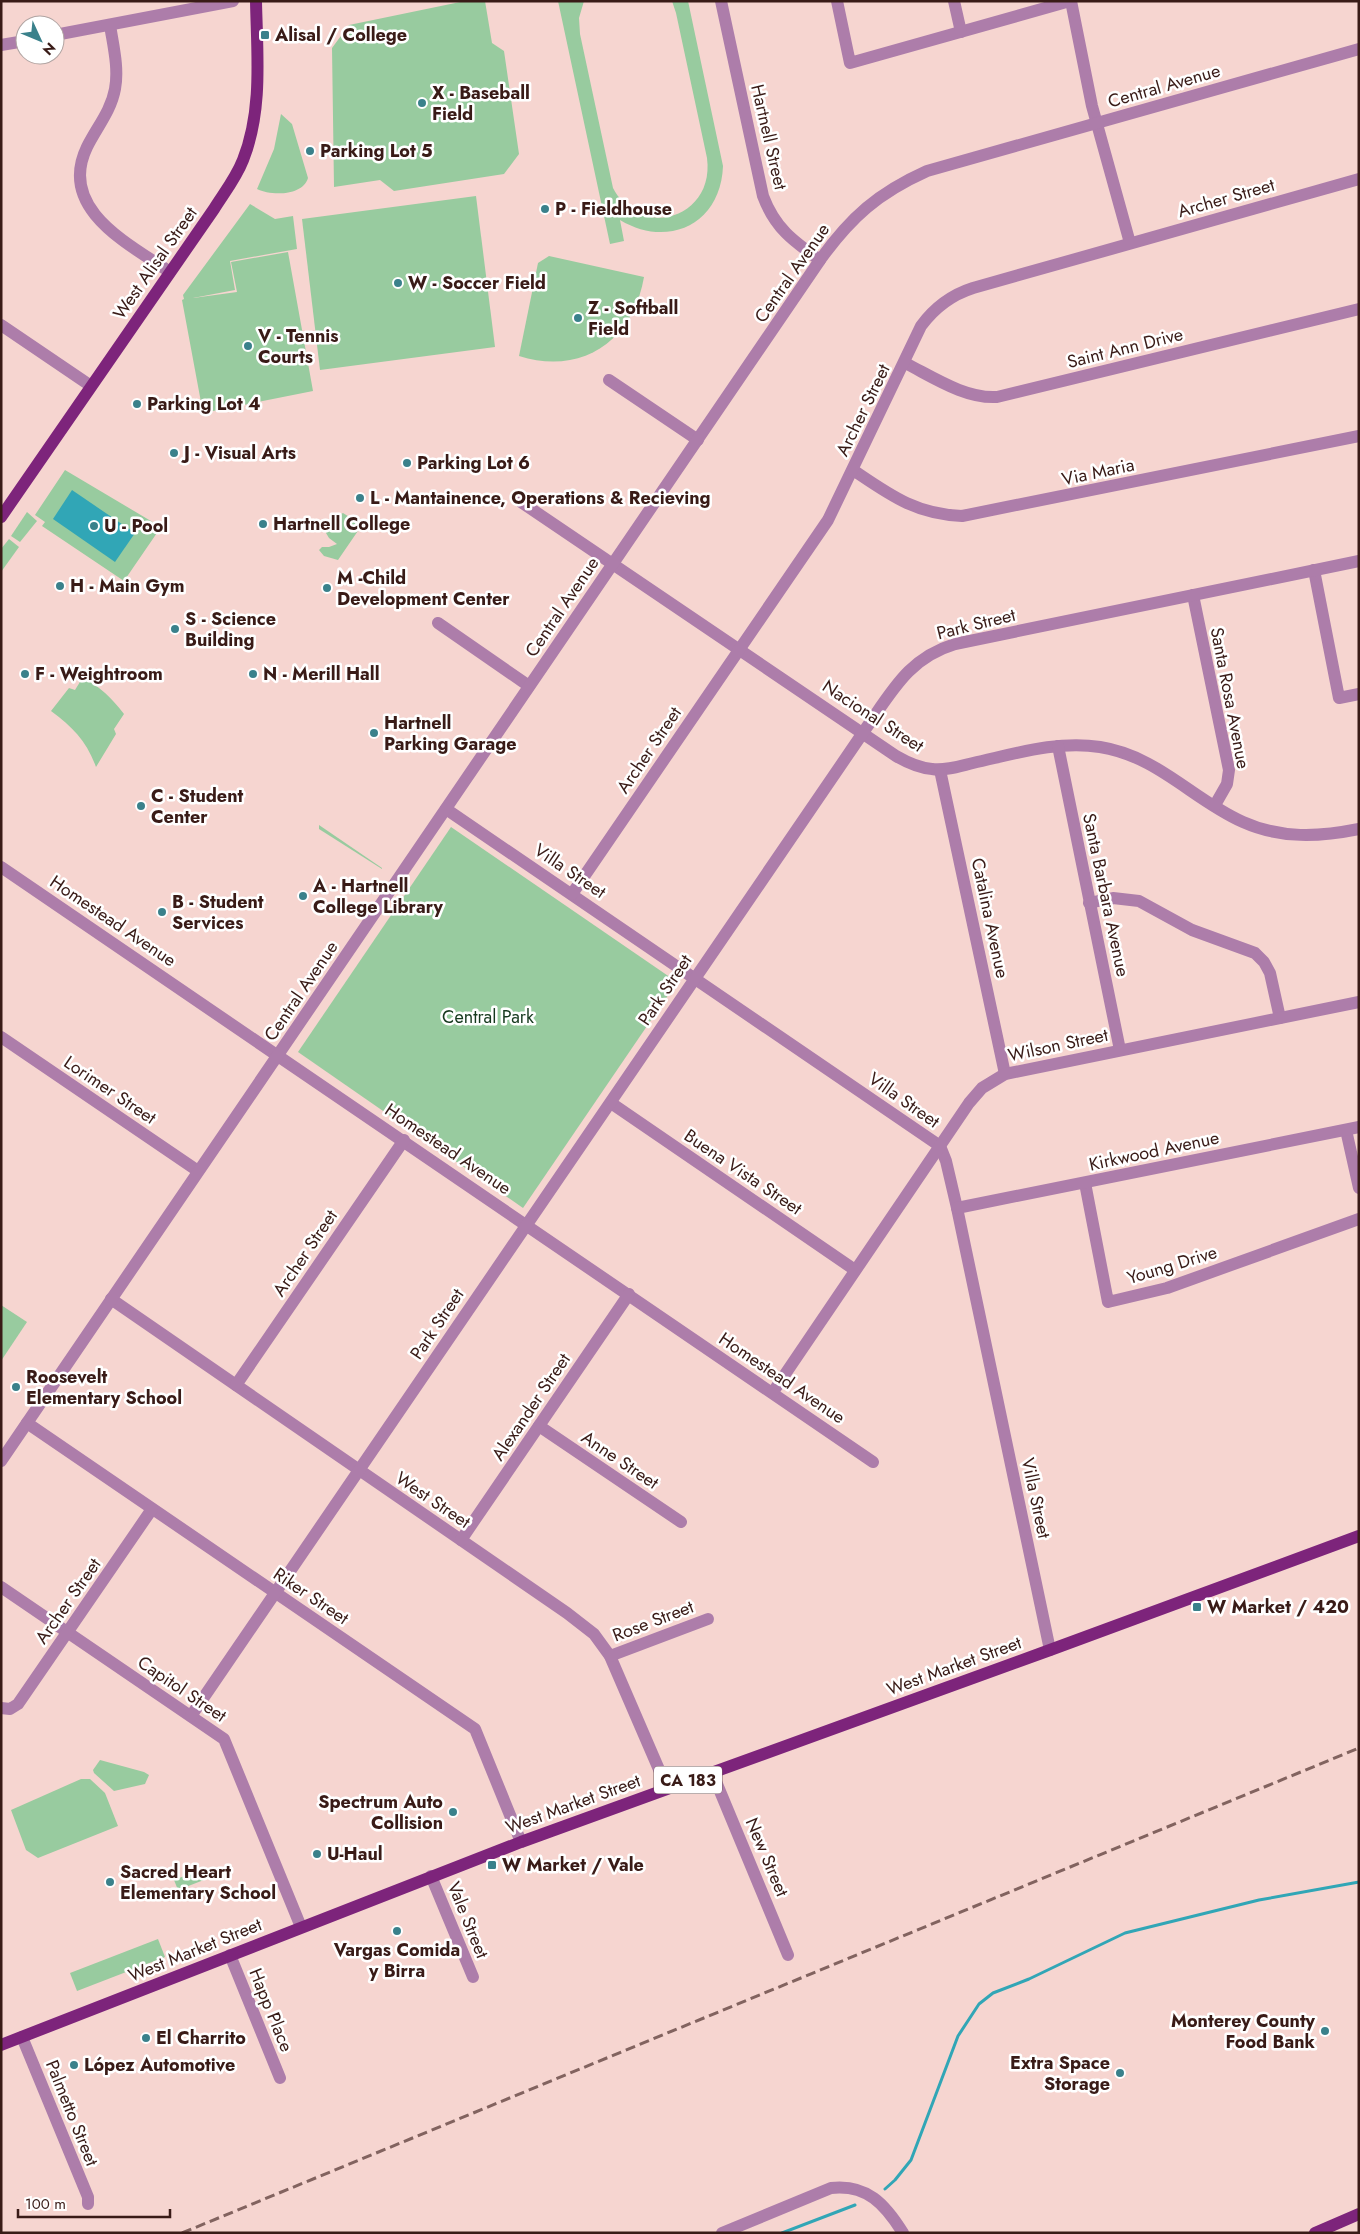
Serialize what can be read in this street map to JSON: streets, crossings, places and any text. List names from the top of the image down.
{
  "streets": {
    "main road": ["West Alisal Street", "West Market Street", "CA 183"],
    "street": [
      "Central Avenue",
      "Hartnell Street",
      "Archer Street",
      "Saint Ann Drive",
      "Via Maria",
      "Park Street",
      "Santa Rosa Avenue",
      "Nacional Street",
      "Villa Street",
      "Santa Barbara Avenue",
      "Catalina Avenue",
      "Homestead Avenue",
      "Wilson Street",
      "Lorimer Street",
      "Kirkwood Avenue",
      "Buena Vista Street",
      "Young Drive",
      "Alexander Street",
      "Anne Street",
      "West Street",
      "Riker Street",
      "Rose Street",
      "Capitol Street",
      "New Street",
      "Vale Street",
      "Happ Place",
      "Palmetto Street"
    ]
  },
  "crossings": [
    ["Central Avenue", "Hartnell Street"],
    ["Central Avenue", "Nacional Street"],
    ["Central Avenue", "Villa Street"],
    ["Central Avenue", "Homestead Avenue"],
    ["Central Avenue", "Lorimer Street"],
    ["Central Avenue", "West Street"],
    ["Central Avenue", "Riker Street"],
    ["Archer Street", "Saint Ann Drive"],
    ["Archer Street", "Via Maria"],
    ["Archer Street", "Nacional Street"],
    ["Archer Street", "Villa Street"],
    ["Archer Street", "Homestead Avenue"],
    ["Archer Street", "West Street"],
    ["Archer Street", "Riker Street"],
    ["Archer Street", "Capitol Street"],
    ["Park Street", "Santa Rosa Avenue"],
    ["Park Street", "Nacional Street"],
    ["Park Street", "Villa Street"],
    ["Park Street", "Homestead Avenue"],
    ["Park Street", "Buena Vista Street"],
    ["Park Street", "West Street"],
    ["Park Street", "Riker Street"],
    ["Park Street", "Capitol Street"],
    ["Santa Rosa Avenue", "Nacional Street"],
    ["Nacional Street", "Santa Barbara Avenue"],
    ["Nacional Street", "Catalina Avenue"],
    ["Villa Street", "Wilson Street"],
    ["Villa Street", "Kirkwood Avenue"],
    ["Villa Street", "West Market Street"],
    ["Santa Barbara Avenue", "Wilson Street"],
    ["Catalina Avenue", "Wilson Street"],
    ["Homestead Avenue", "Wilson Street"],
    ["Homestead Avenue", "Alexander Street"],
    ["Wilson Street", "Buena Vista Street"],
    ["Kirkwood Avenue", "Young Drive"],
    ["Alexander Street", "Anne Street"],
    ["Alexander Street", "West Street"],
    ["West Street", "Rose Street"],
    ["West Street", "West Market Street"],
    ["Riker Street", "West Market Street"],
    ["West Market Street", "Capitol Street"],
    ["West Market Street", "New Street"],
    ["West Market Street", "Vale Street"],
    ["West Market Street", "Happ Place"],
    ["West Market Street", "Palmetto Street"]
  ],
  "parks": ["Central Park"],
  "places": {
    "transit": ["Alisal / College", "W Market / 420", "W Market / Vale"],
    "other": [
      "X - Baseball Field",
      "Parking Lot 5",
      "P - Fieldhouse",
      "W - Soccer Field",
      "Z - Softball Field",
      "V - Tennis Courts",
      "Parking Lot 4",
      "J - Visual Arts",
      "Parking Lot 6",
      "L - Mantainence, Operations & Recieving",
      "Hartnell College",
      "U - Pool",
      "H - Main Gym",
      "M -Child Development Center",
      "S - Science Building",
      "F - Weightroom",
      "N - Merill Hall",
      "Hartnell Parking Garage",
      "C - Student Center",
      "A - Hartnell College Library",
      "B - Student Services",
      "Roosevelt Elementary School",
      "Spectrum Auto Collision",
      "U-Haul",
      "Sacred Heart Elementary School",
      "Vargas Comida y Birra",
      "Monterey County Food Bank",
      "El Charrito",
      "López Automotive",
      "Extra Space Storage"
    ]
  },
  "scale_bar": "100 m",
  "north": "bottom right"
}
